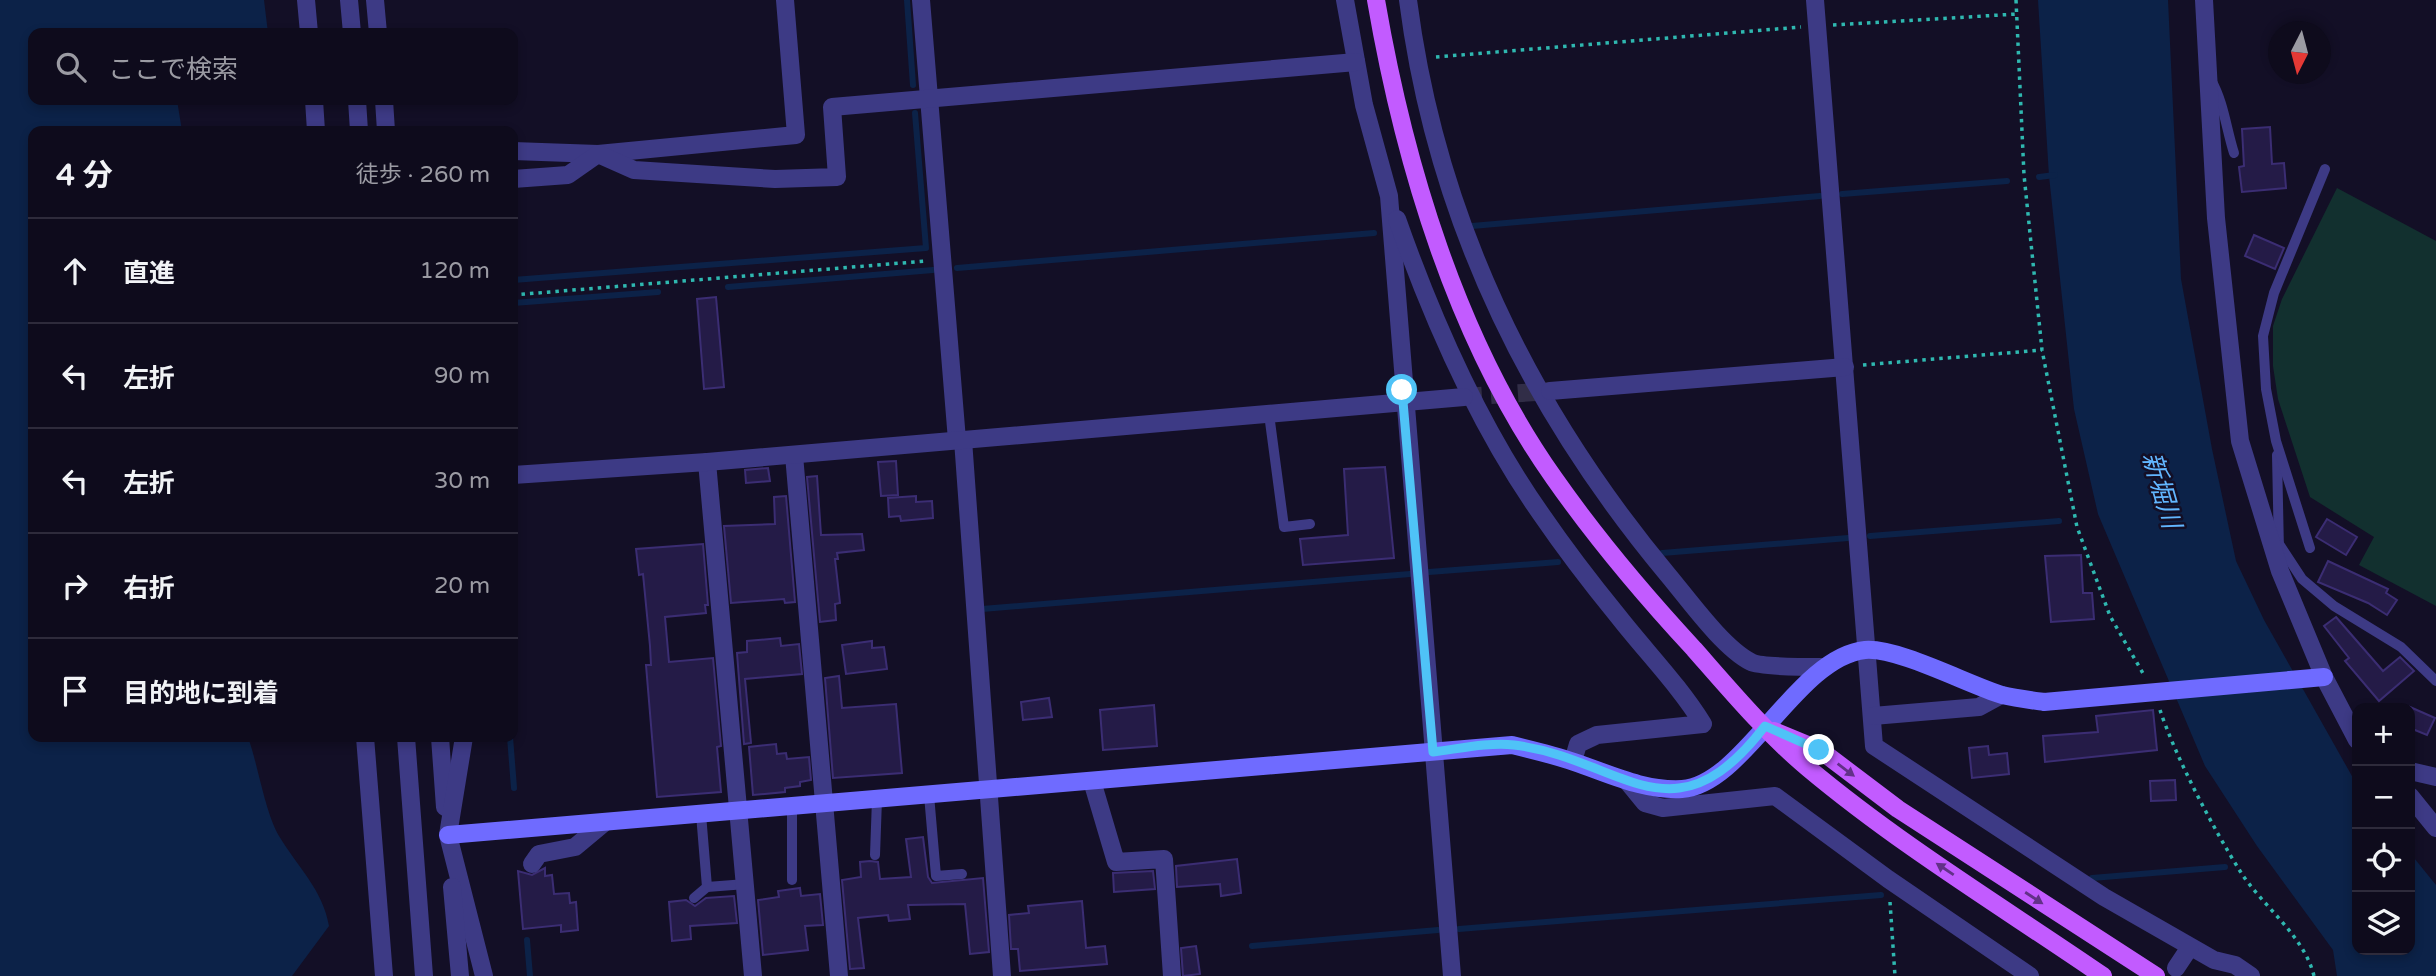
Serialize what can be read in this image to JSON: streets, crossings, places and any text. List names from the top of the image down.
{
  "water": ["新堀川"],
  "north": "bottom",
  "page": {
    "search": "ここで検索",
    "heading": ["4 分", "徒歩 · 260 m"],
    "list": [
      ["直進", "120 m"],
      ["左折", "90 m"],
      ["左折", "30 m"],
      ["右折", "20 m"],
      "目的地に到着"
    ],
    "map_buttons": ["+", "−"]
  }
}
